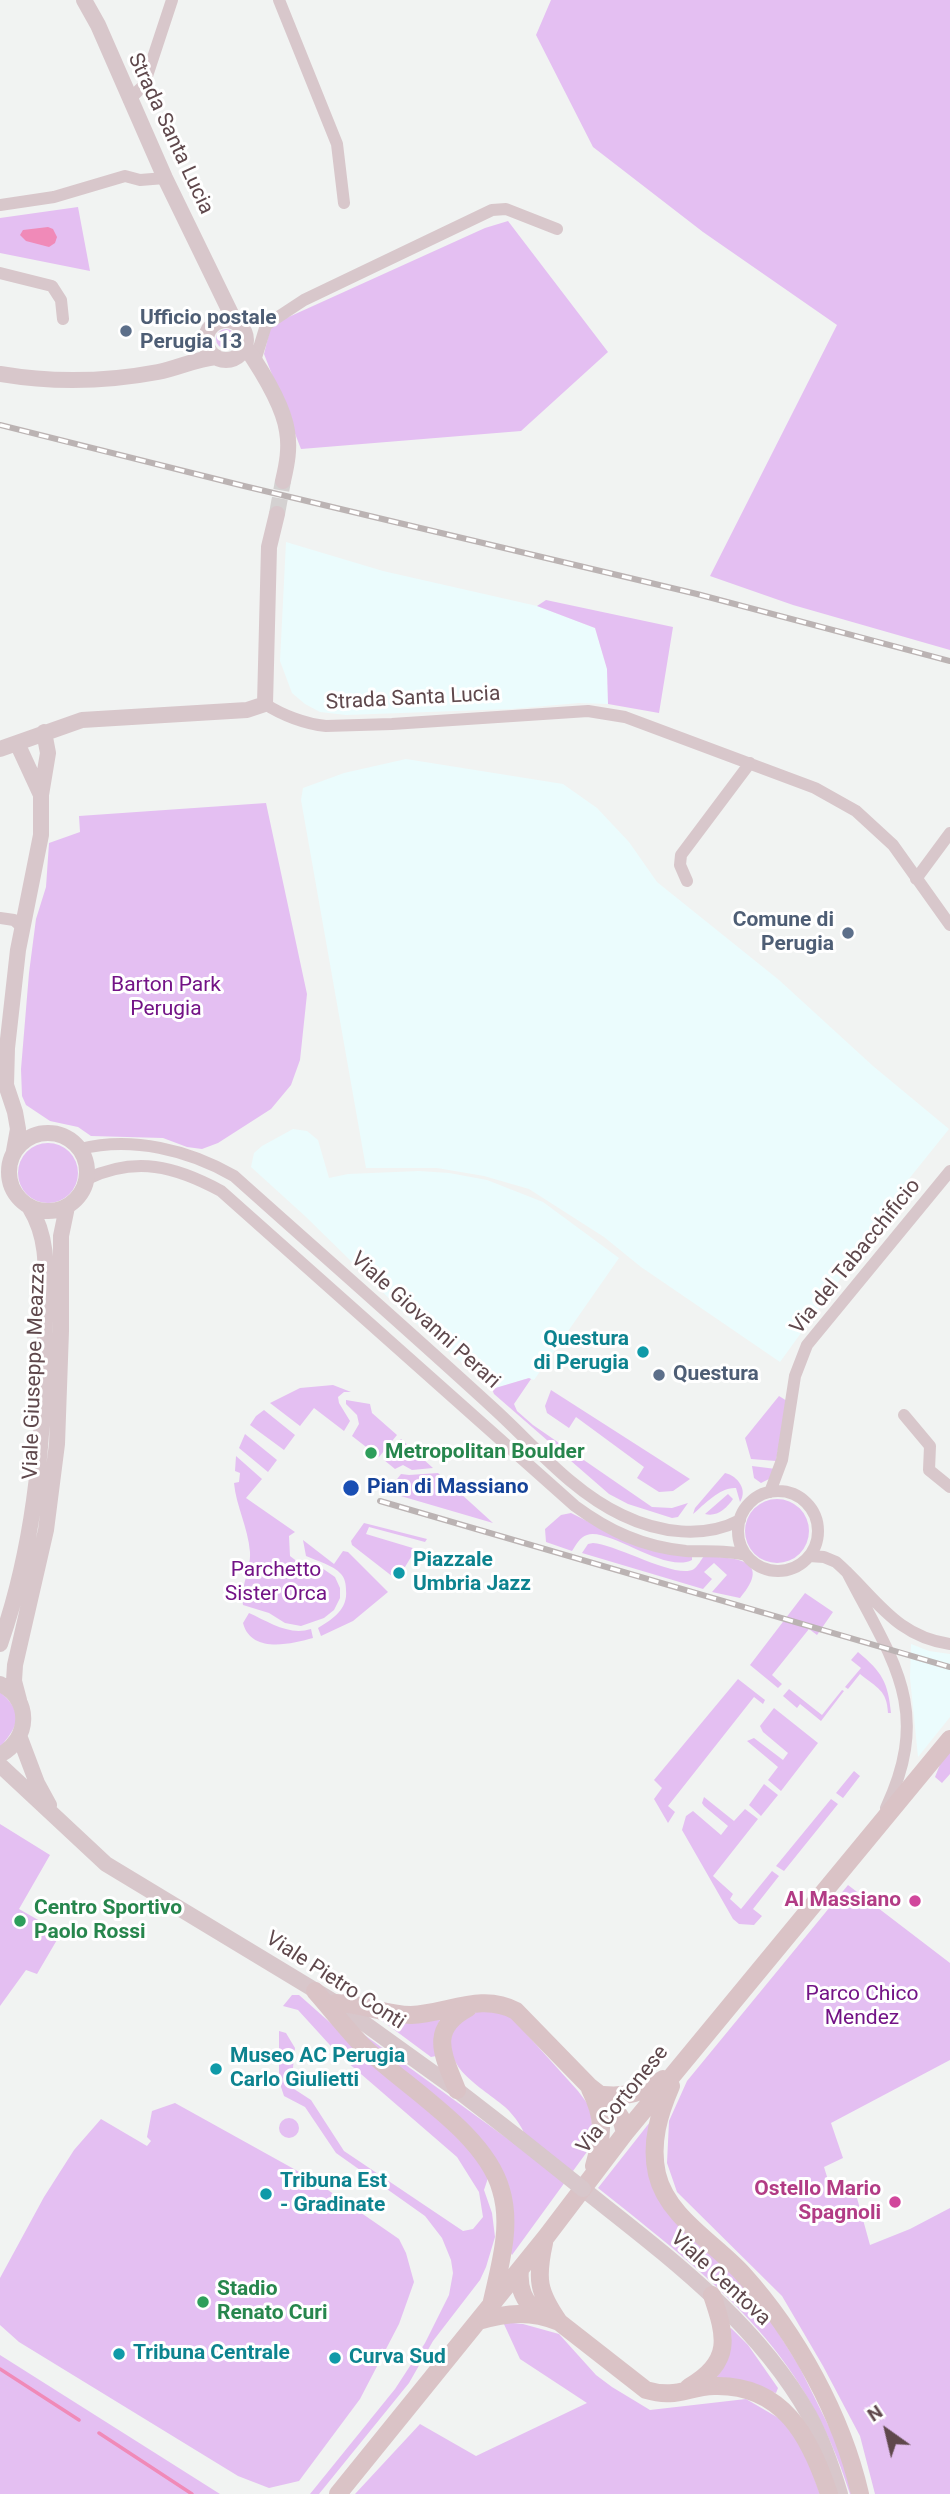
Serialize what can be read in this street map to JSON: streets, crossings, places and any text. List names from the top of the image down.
{
  "streets": {
    "main road": ["Via Cortonese"],
    "street": [
      "Strada Santa Lucia",
      "Via del Tabacchificio",
      "Viale Giovanni Perari",
      "Viale Giuseppe Meazza",
      "Viale Pietro Conti",
      "Viale Centova"
    ]
  },
  "crossings": [
    ["Via del Tabacchificio", "Viale Giovanni Perari"],
    ["Viale Giovanni Perari", "Viale Giuseppe Meazza"],
    ["Viale Giuseppe Meazza", "Viale Pietro Conti"],
    ["Viale Pietro Conti", "Via Cortonese"],
    ["Viale Pietro Conti", "Viale Centova"],
    ["Via Cortonese", "Viale Centova"]
  ],
  "parks": ["Barton Park Perugia", "Parchetto Sister Orca", "Parco Chico Mendez"],
  "places": [
    "Ufficio postale Perugia 13",
    "Comune di Perugia",
    "Questura di Perugia",
    "Questura",
    "Metropolitan Boulder",
    "Pian di Massiano",
    "Piazzale Umbria Jazz",
    "Al Massiano",
    "Centro Sportivo Paolo Rossi",
    "Museo AC Perugia Carlo Giulietti",
    "Tribuna Est - Gradinate",
    "Ostello Mario Spagnoli",
    "Stadio Renato Curi",
    "Tribuna Centrale",
    "Curva Sud"
  ],
  "north": "top left"
}
